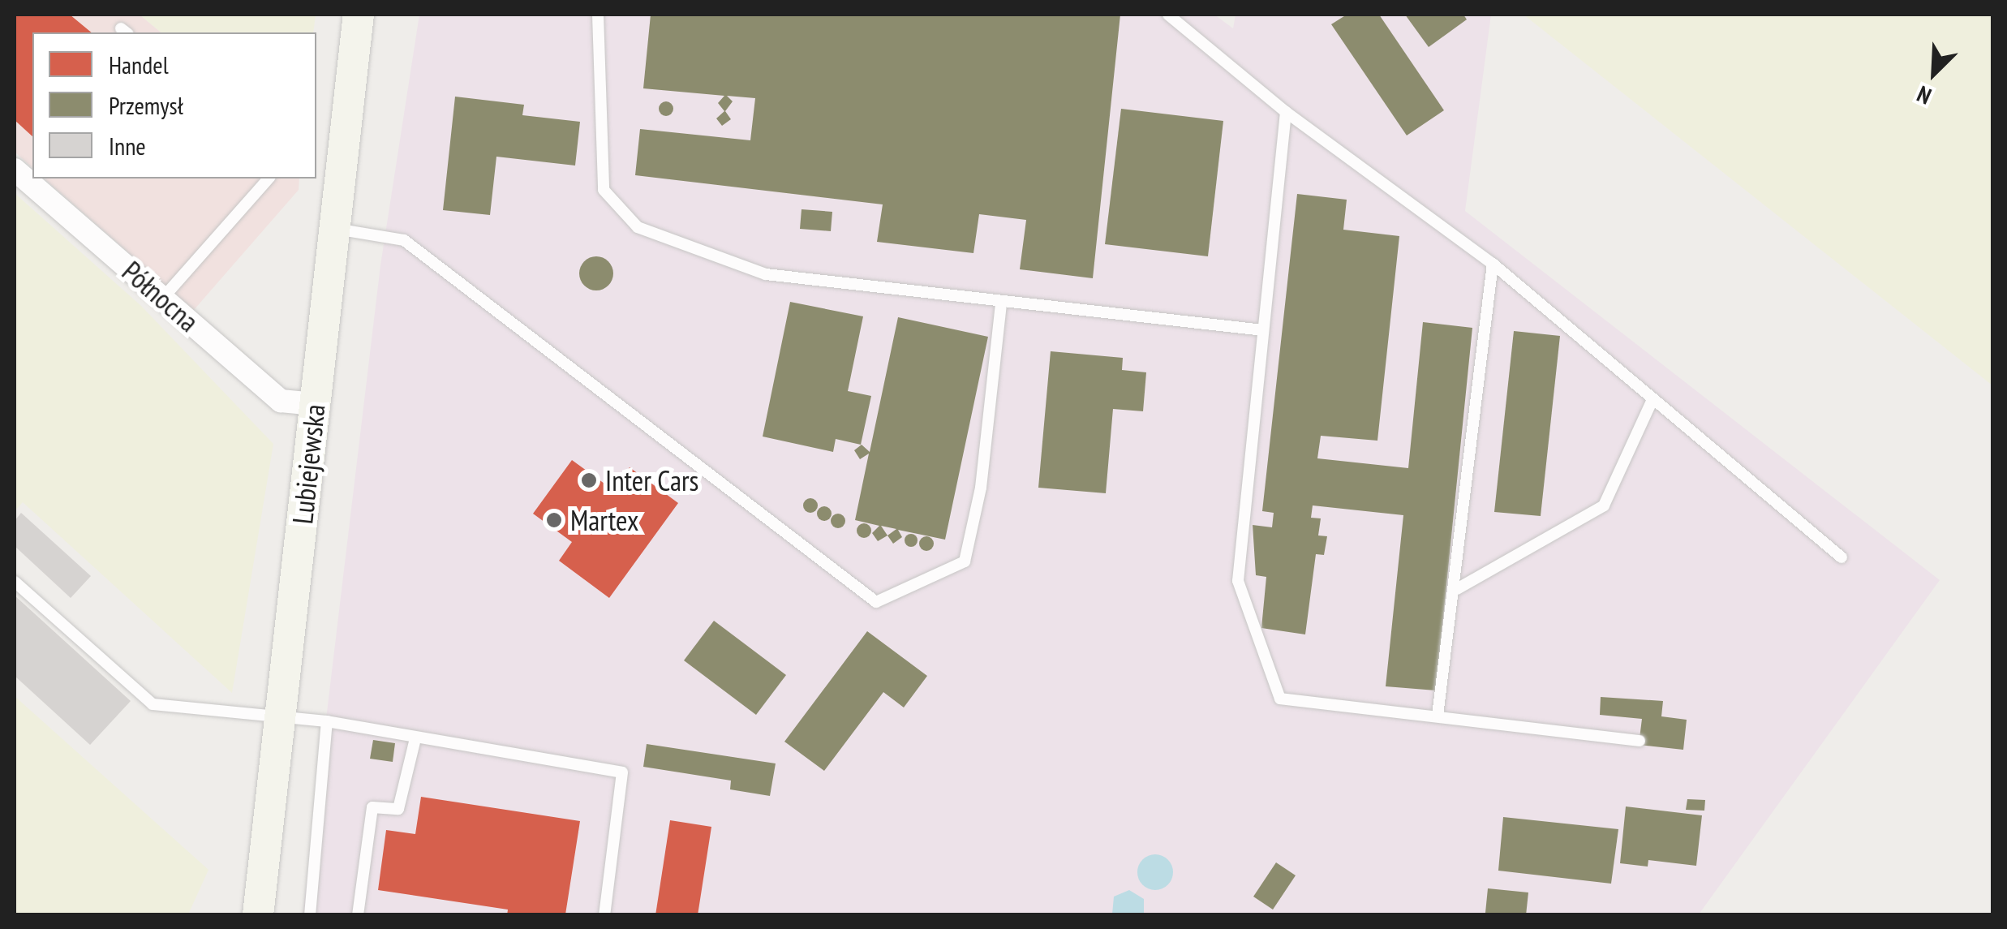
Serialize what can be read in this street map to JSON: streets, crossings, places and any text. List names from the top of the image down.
{
  "streets": {
    "main road": ["Lubiejewska"],
    "street": ["Północna"]
  },
  "crossings": [
    ["Północna", "Lubiejewska"]
  ],
  "places": ["Inter Cars", "Martex"],
  "legend": ["Handel", "Przemysł", "Inne"],
  "north": "bottom left"
}
